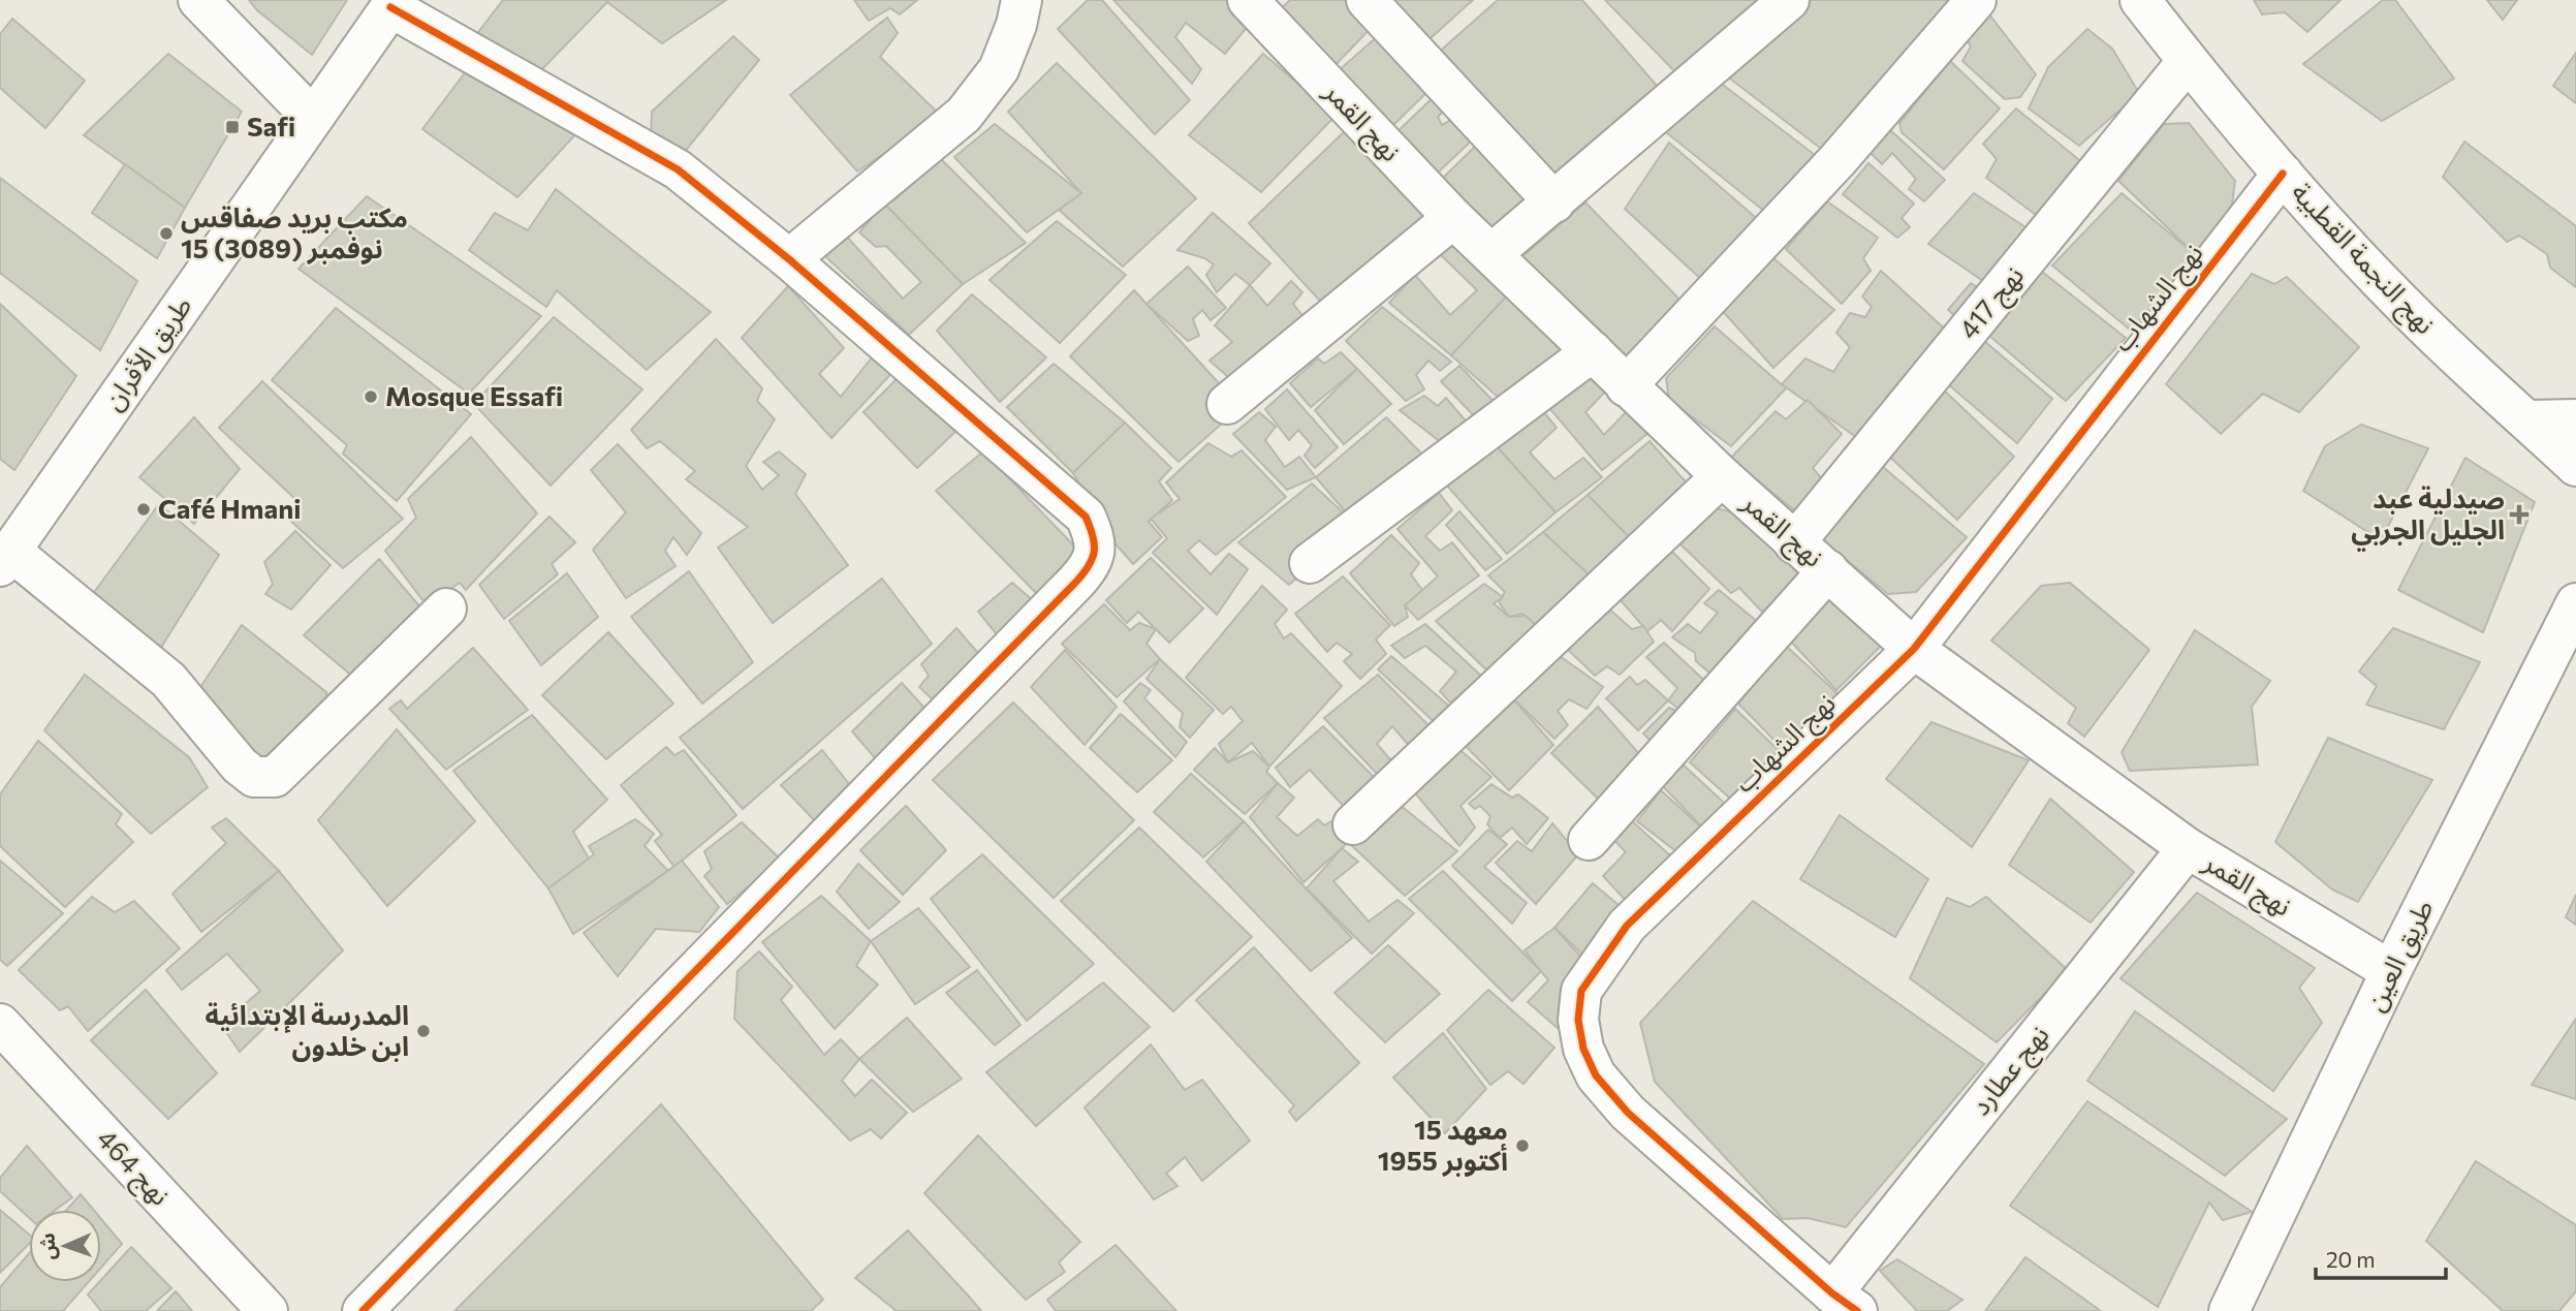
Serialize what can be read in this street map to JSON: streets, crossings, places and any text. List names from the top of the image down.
{
  "streets": {
    "street": [
      "نهج القمر",
      "نهج النجمة القطبية",
      "نهج الشهاب",
      "نهج 417",
      "طريق الأفران",
      "طريق العين",
      "نهج عطارد",
      "نهج 464"
    ]
  },
  "crossings": [
    ["نهج القمر", "نهج الشهاب"],
    ["نهج القمر", "نهج 417"],
    ["نهج القمر", "طريق العين"],
    ["نهج القمر", "نهج عطارد"],
    ["نهج النجمة القطبية", "نهج الشهاب"],
    ["نهج النجمة القطبية", "نهج 417"],
    ["نهج الشهاب", "نهج عطارد"]
  ],
  "places": {
    "transit": ["Safi"],
    "other": [
      "مكتب بريد صفاقس 15 نوفمبر (3089)",
      "Mosque Essafi",
      "Café Hmani",
      "المدرسة الإبتدائية ابن خلدون",
      "معهد 15 أكتوبر 1955"
    ],
    "health": ["صيدلية عبد الجليل الجربي"]
  },
  "scale_bar": "20 m",
  "north": "left"
}
